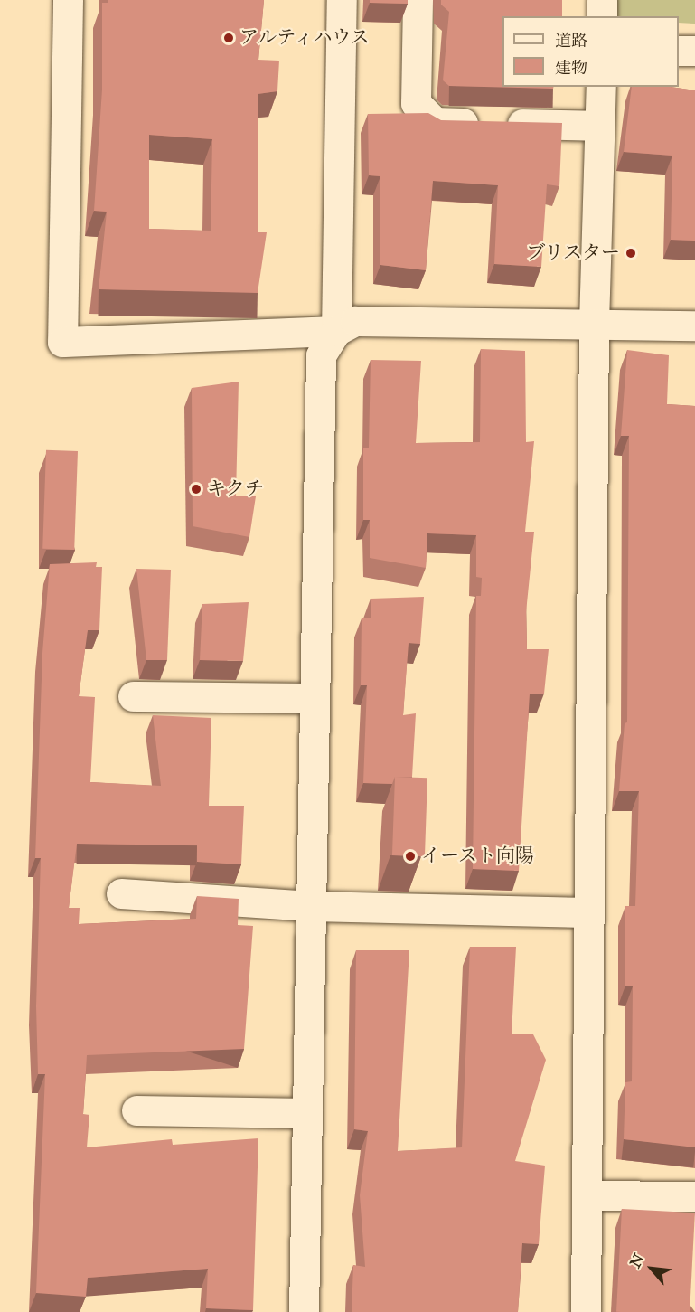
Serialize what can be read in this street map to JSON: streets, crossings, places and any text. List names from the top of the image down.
{
  "places": [
    "アルティハウス",
    "ブリスター",
    "キクチ",
    "イースト向陽"
  ],
  "legend": ["道路", "建物"],
  "north": "top left"
}
